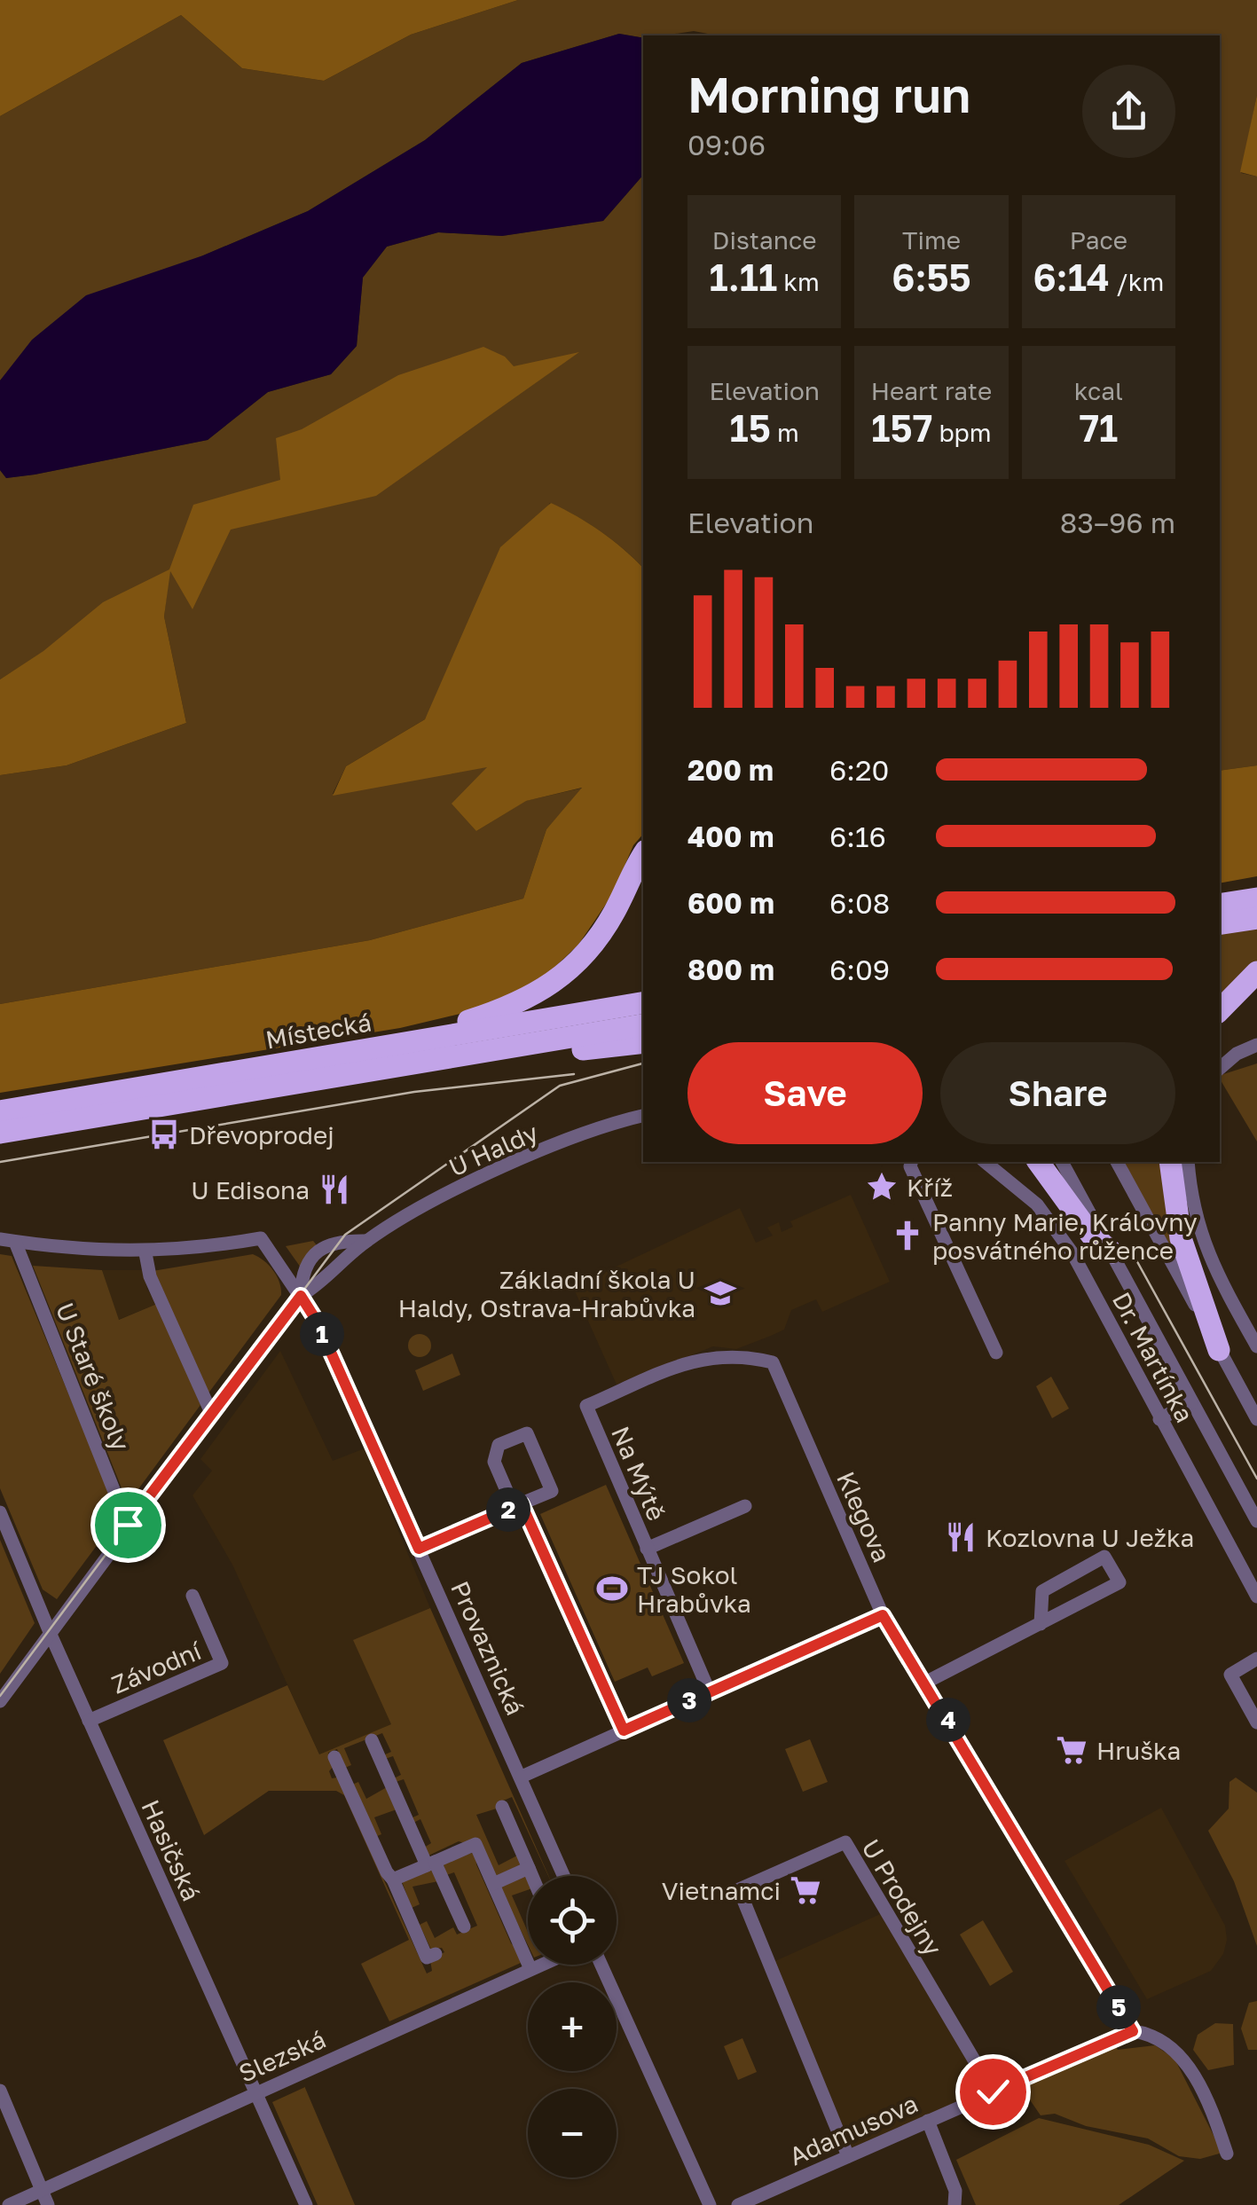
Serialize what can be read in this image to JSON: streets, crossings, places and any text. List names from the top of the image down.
{
  "streets": {
    "highway": ["Místecká"],
    "street": [
      "U Haldy",
      "Dr. Martínka",
      "U Staré školy",
      "Na Mýtě",
      "Klegova",
      "Provaznická",
      "Závodní",
      "Hasičská",
      "U Prodejny",
      "Slezská",
      "Adamusova"
    ]
  },
  "crossings": [
    ["U Haldy", "Provaznická"],
    ["Na Mýtě", "Klegova"],
    ["Klegova", "Adamusova"],
    ["Závodní", "Hasičská"],
    ["Hasičská", "Slezská"],
    ["U Prodejny", "Adamusova"]
  ],
  "places": {
    "bus stop": ["Dřevoprodej"],
    "place": ["Kříž"],
    "restaurant": ["U Edisona", "Kozlovna U Ježka"],
    "church": ["Panny Marie, Královny posvátného růžence"],
    "school or university": ["Základní škola U Haldy, Ostrava-Hrabůvka"],
    "sports": ["TJ Sokol Hrabůvka"],
    "supermarket": ["Hruška", "Vietnamci"]
  },
  "page": {
    "heading": ["Morning run", "09:06"],
    "stats": [
      ["Distance", "1.11 km"],
      ["Time", "6:55"],
      ["Pace", "6:14 /km"],
      ["Elevation", "15 m"],
      ["Heart rate", "157 bpm"],
      ["kcal", "71"]
    ],
    "chart": ["Elevation", "83–96 m"],
    "list": [
      {
        "name": "200 m",
        "note": "6:20"
      },
      {
        "name": "400 m",
        "note": "6:16"
      },
      {
        "name": "600 m",
        "note": "6:08"
      },
      {
        "name": "800 m",
        "note": "6:09"
      }
    ],
    "buttons": ["Save", "Share"],
    "pins": [
      "1",
      "2",
      "3",
      "4",
      "5"
    ],
    "map_buttons": ["+", "−"]
  }
}
